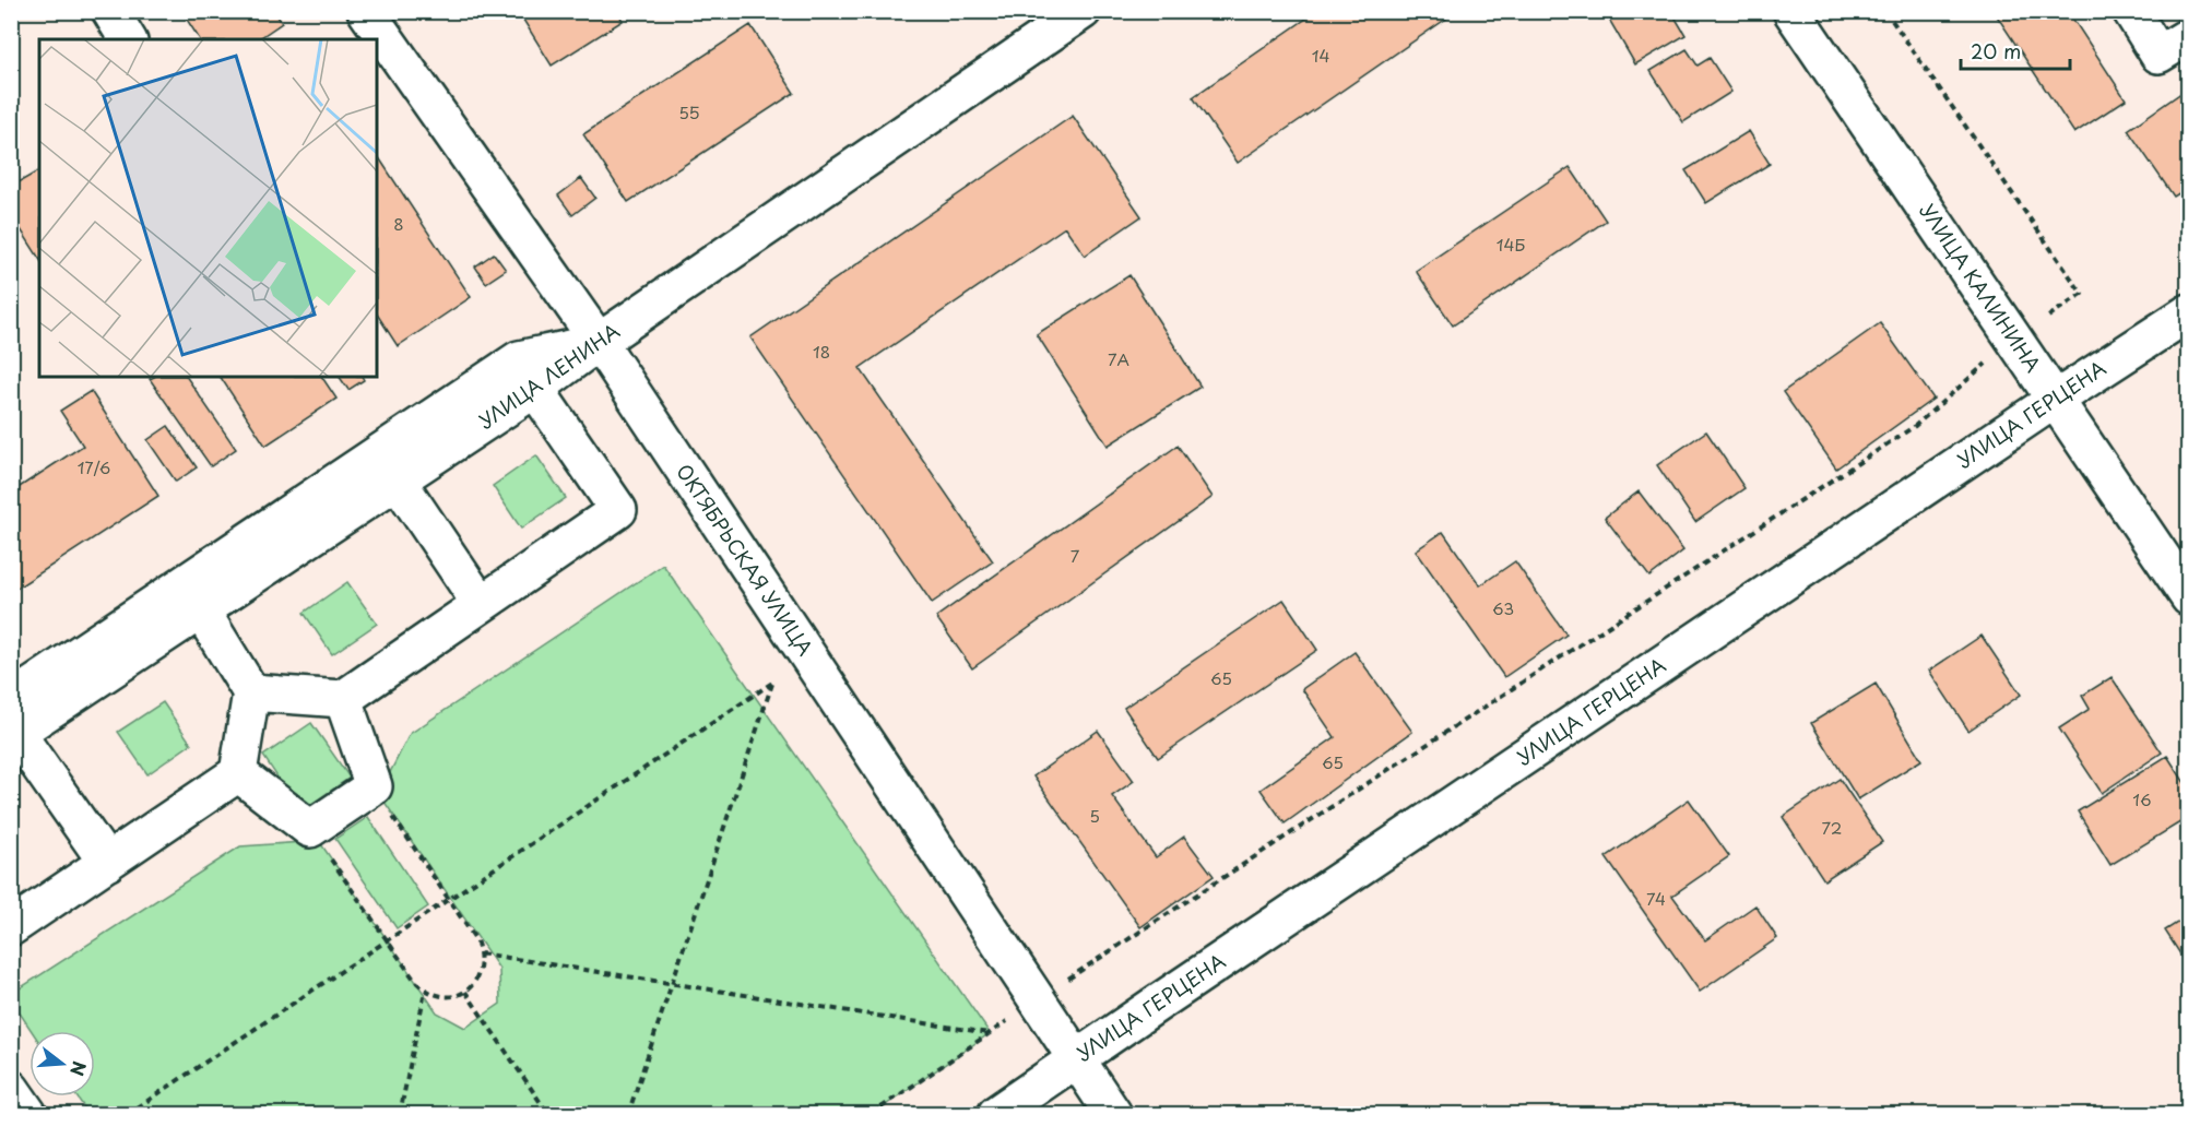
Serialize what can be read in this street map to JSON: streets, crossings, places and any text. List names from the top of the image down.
{
  "streets": {
    "street": [
      "УЛИЦА КАЛИНИНА",
      "УЛИЦА ЛЕНИНА",
      "УЛИЦА ГЕРЦЕНА",
      "ОКТЯБРЬСКАЯ УЛИЦА"
    ]
  },
  "crossings": [
    ["УЛИЦА КАЛИНИНА", "УЛИЦА ГЕРЦЕНА"],
    ["УЛИЦА ЛЕНИНА", "ОКТЯБРЬСКАЯ УЛИЦА"],
    ["УЛИЦА ГЕРЦЕНА", "ОКТЯБРЬСКАЯ УЛИЦА"]
  ],
  "house_numbers": [
    "14",
    "55",
    "8",
    "14Б",
    "18",
    "7А",
    "17/6",
    "7",
    "63",
    "65",
    "65",
    "16",
    "5",
    "72",
    "74"
  ],
  "scale_bar": "20 m",
  "north": "right"
}
